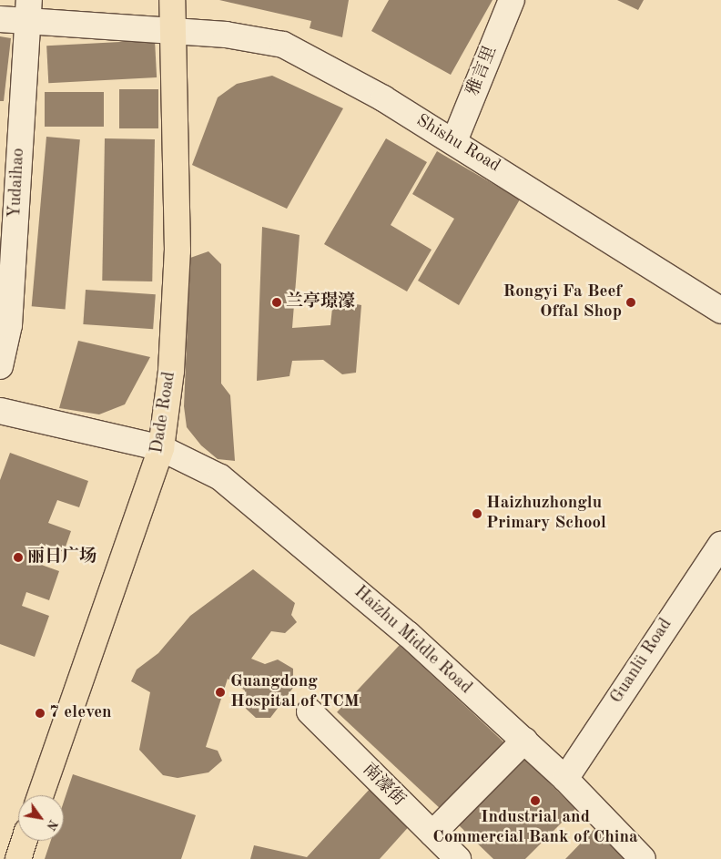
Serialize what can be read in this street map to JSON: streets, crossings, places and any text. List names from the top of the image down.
{
  "streets": {
    "main road": ["Dade Road"],
    "street": [
      "雅言里",
      "Shishu Road",
      "Yudaihao",
      "Haizhu Middle Road",
      "Guanlü Road",
      "南濠街"
    ]
  },
  "crossings": [
    ["雅言里", "Shishu Road"],
    ["Shishu Road", "Yudaihao"],
    ["Shishu Road", "Dade Road"],
    ["Dade Road", "Haizhu Middle Road"],
    ["Haizhu Middle Road", "Guanlü Road"]
  ],
  "places": [
    "兰亭璟濠",
    "Rongyi Fa Beef Offal Shop",
    "Haizhuzhonglu Primary School",
    "丽日广场",
    "Guangdong Hospital of TCM",
    "7 eleven",
    "Industrial and Commercial Bank of China"
  ],
  "north": "bottom right"
}
